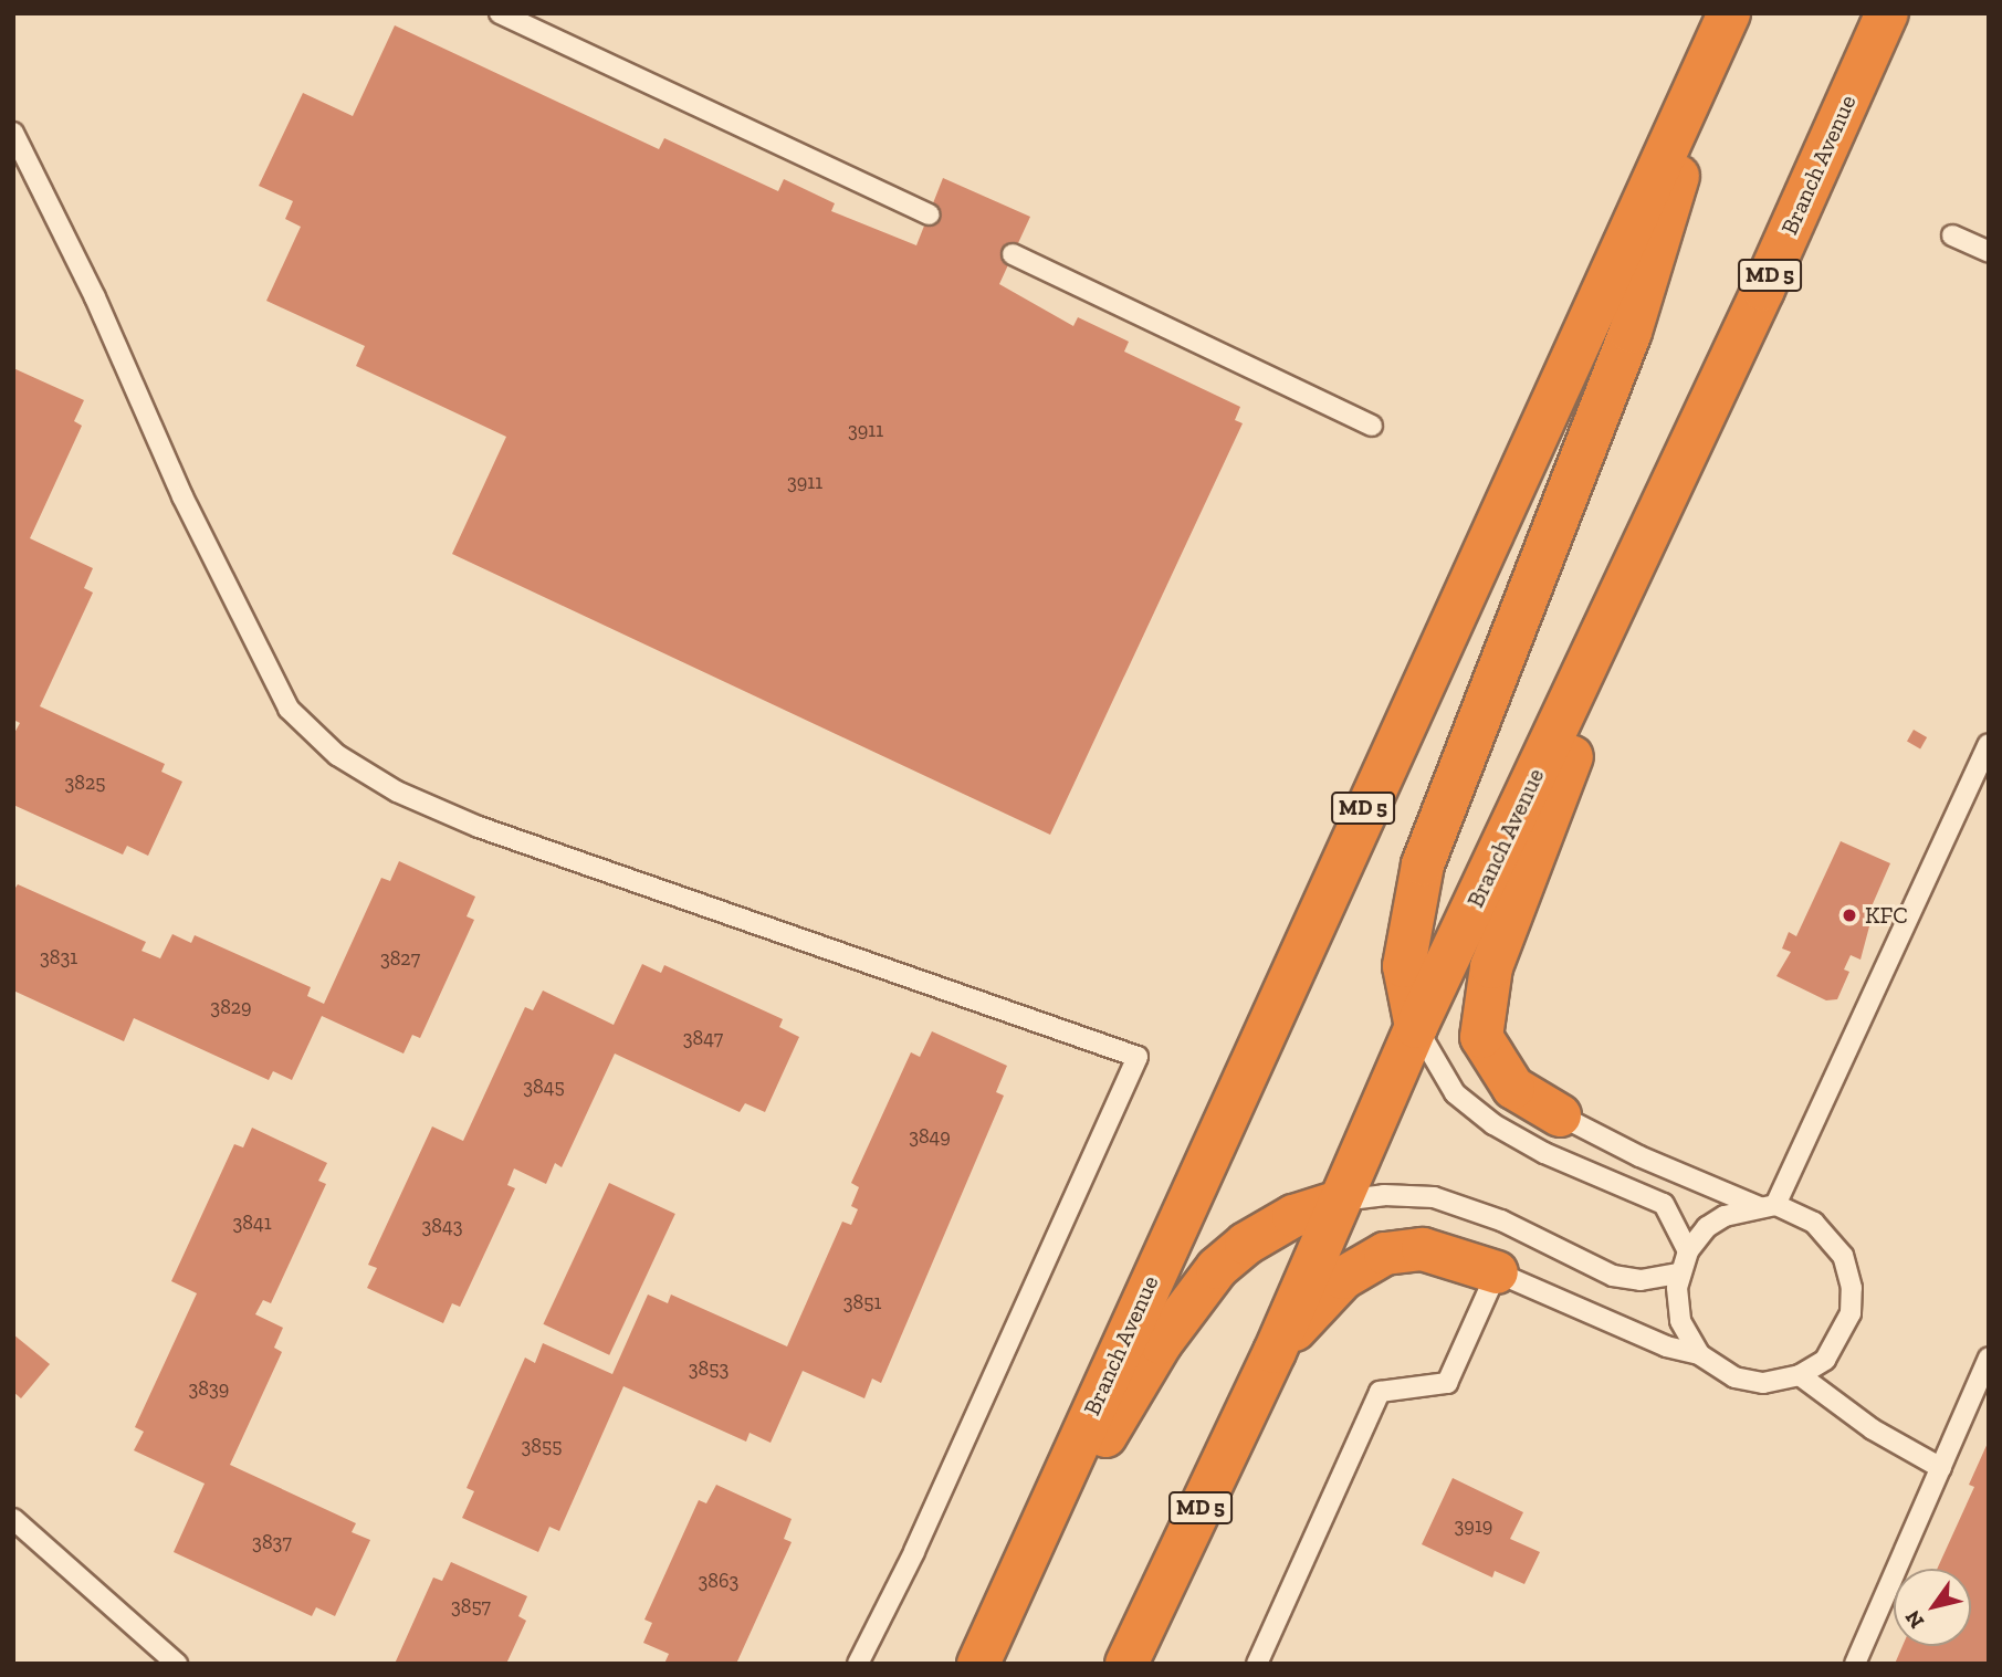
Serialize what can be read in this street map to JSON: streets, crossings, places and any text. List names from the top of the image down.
{
  "streets": {
    "highway": ["Branch Avenue", "MD 5"]
  },
  "places": ["KFC"],
  "house_numbers": [
    "3911",
    "3911",
    "3825",
    "3831",
    "3827",
    "3829",
    "3847",
    "3845",
    "3849",
    "3841",
    "3843",
    "3851",
    "3853",
    "3839",
    "3855",
    "3919",
    "3837",
    "3863",
    "3857"
  ],
  "north": "bottom left"
}
